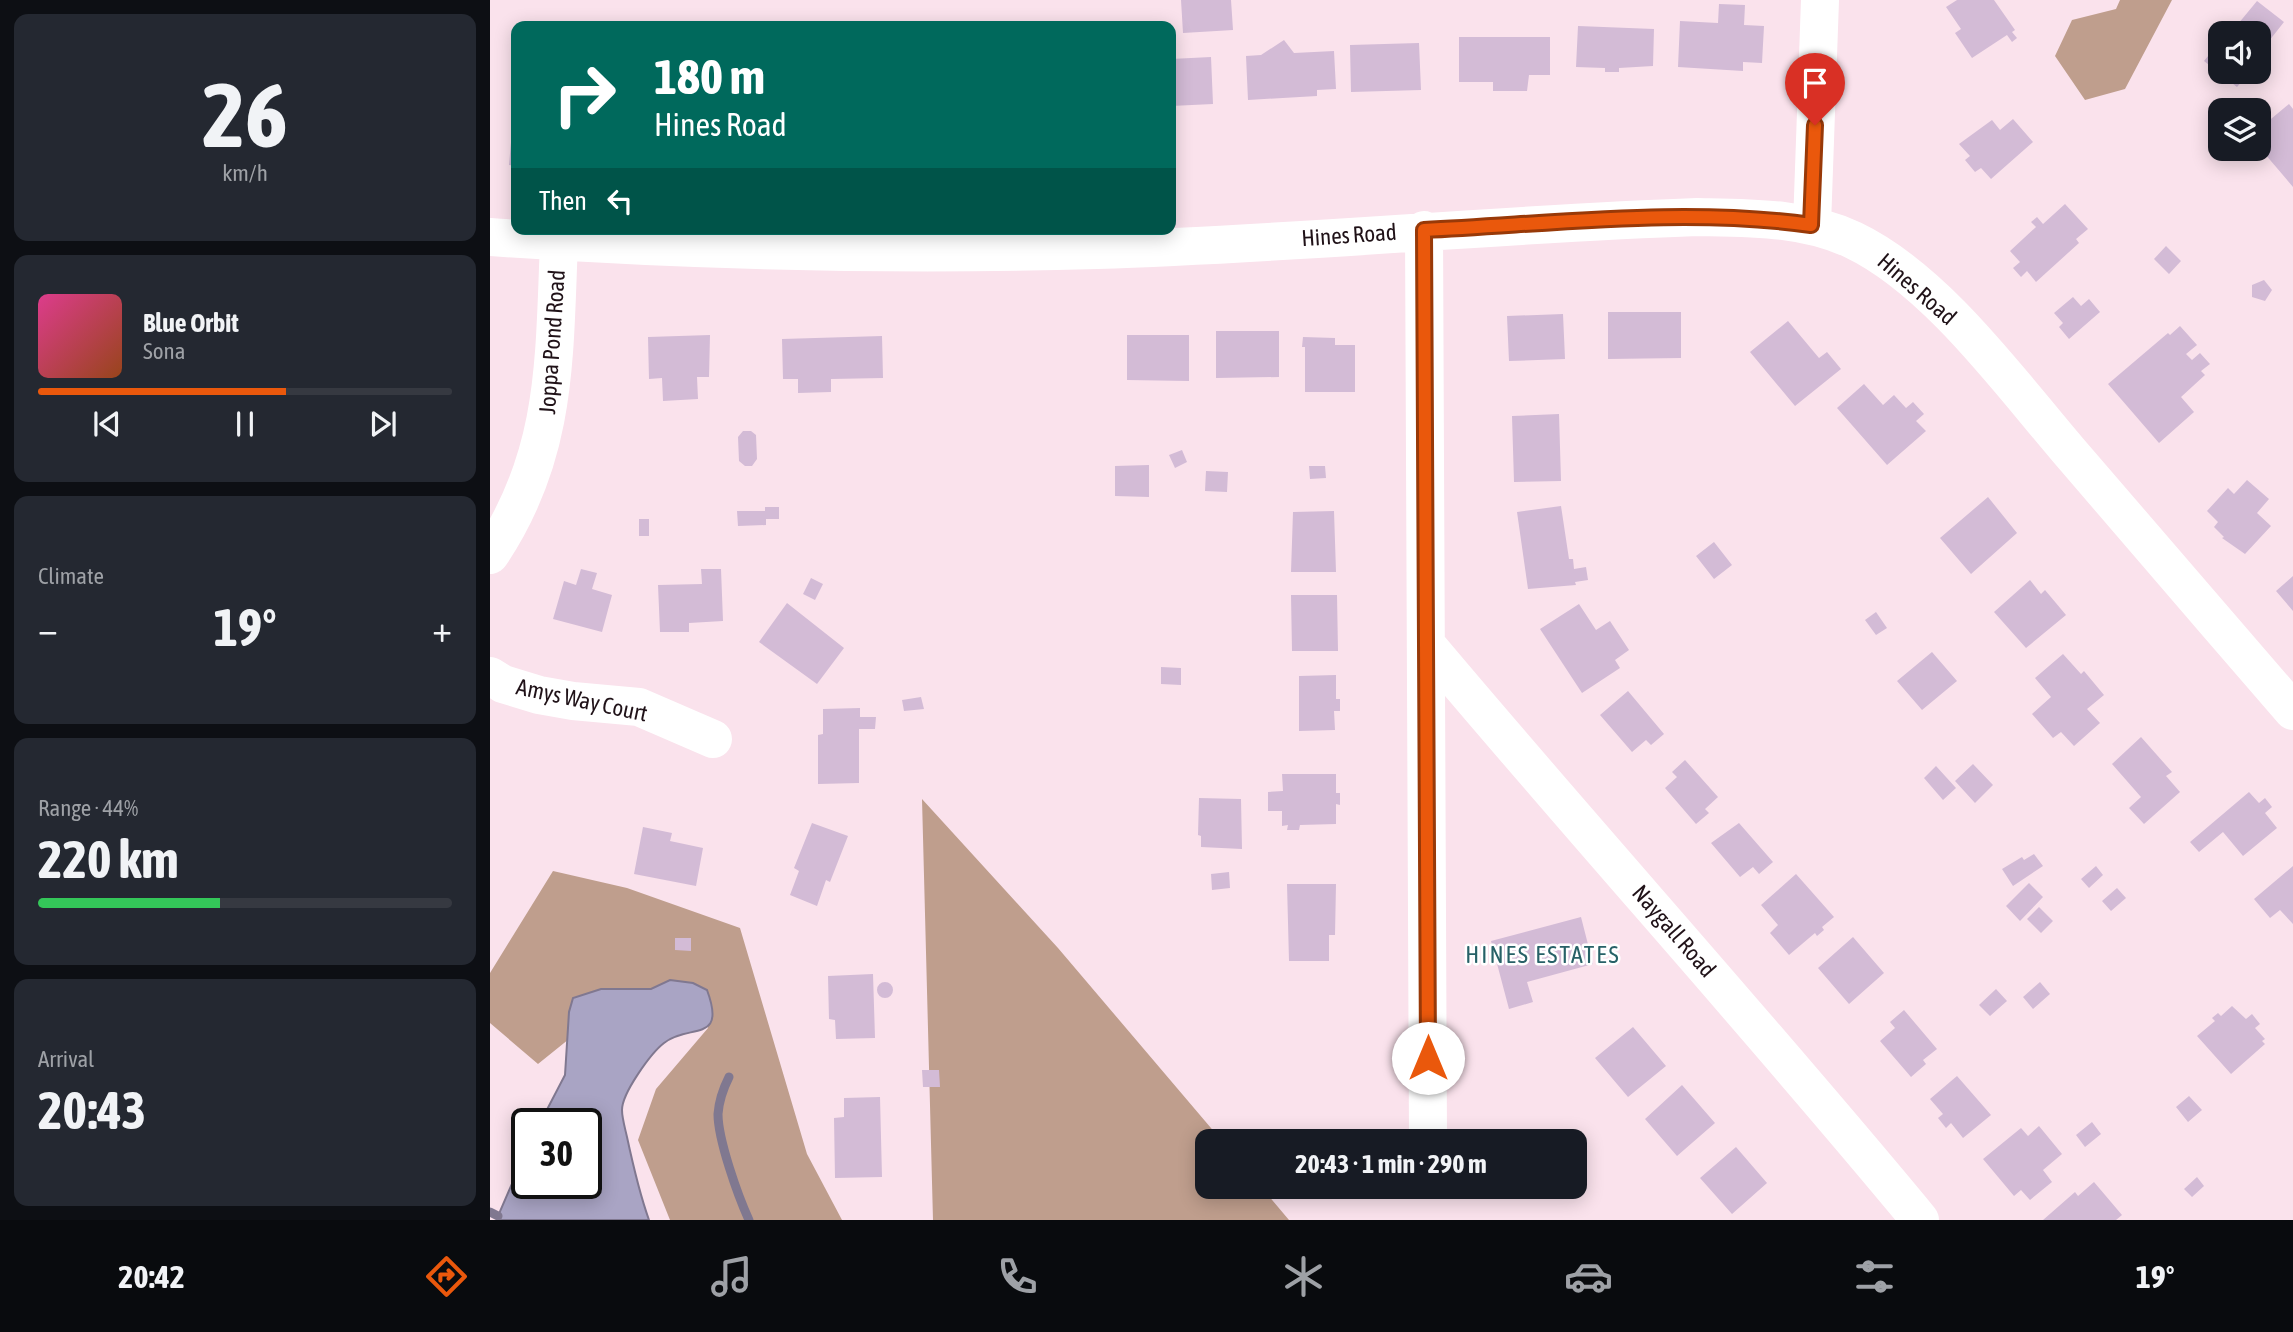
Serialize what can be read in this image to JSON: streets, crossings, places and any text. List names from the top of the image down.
{
  "streets": {
    "street": [
      "Hines Road",
      "Joppa Pond Road",
      "Amys Way Court",
      "Naygall Road"
    ]
  },
  "crossings": [
    ["Hines Road", "Joppa Pond Road"]
  ],
  "districts": ["HINES ESTATES"],
  "page": {
    "tile": [
      ["26", "km/h"],
      "Climate",
      ["Range · 44%", "220 km"],
      ["Arrival", "20:43"]
    ],
    "turn": ["180 m", "Hines Road"],
    "then": "Then",
    "song": ["Blue Orbit", "Sona"],
    "heat": ["−", "19°", "+"],
    "limit": "30",
    "trip": "20:43 · 1 min · 290 m",
    "tabs": ["20:42", "19°"]
  }
}
